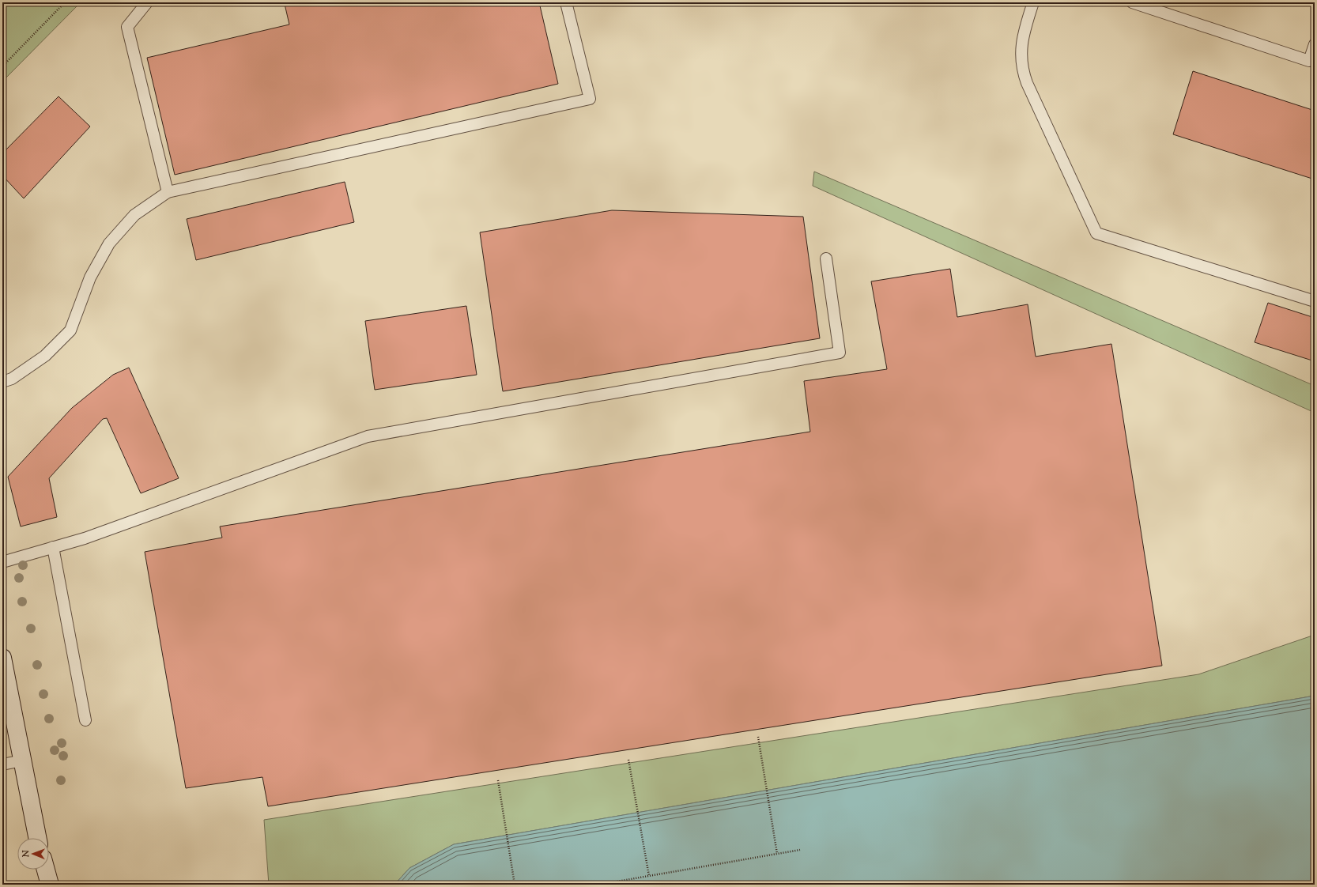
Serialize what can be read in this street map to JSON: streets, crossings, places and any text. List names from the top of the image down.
{
  "north": "left"
}
